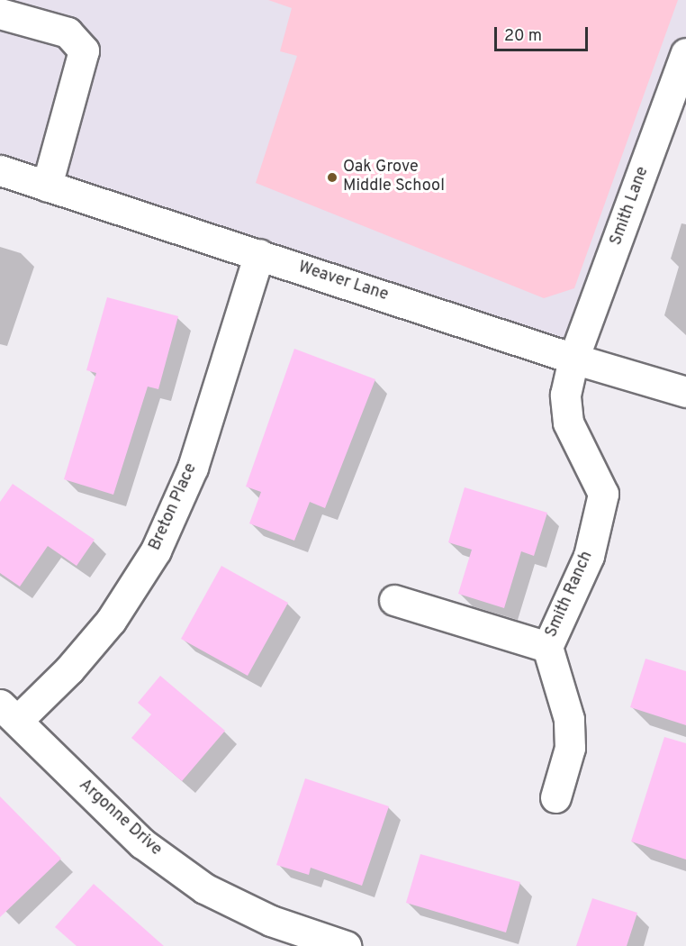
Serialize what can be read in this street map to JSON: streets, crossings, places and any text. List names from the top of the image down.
{
  "streets": {
    "street": [
      "Smith Lane",
      "Weaver Lane",
      "Breton Place",
      "Smith Ranch",
      "Argonne Drive"
    ]
  },
  "crossings": [
    ["Smith Lane", "Weaver Lane"],
    ["Smith Lane", "Smith Ranch"],
    ["Weaver Lane", "Breton Place"],
    ["Weaver Lane", "Smith Ranch"],
    ["Breton Place", "Argonne Drive"]
  ],
  "places": ["Oak Grove Middle School"],
  "scale_bar": "20 m"
}
